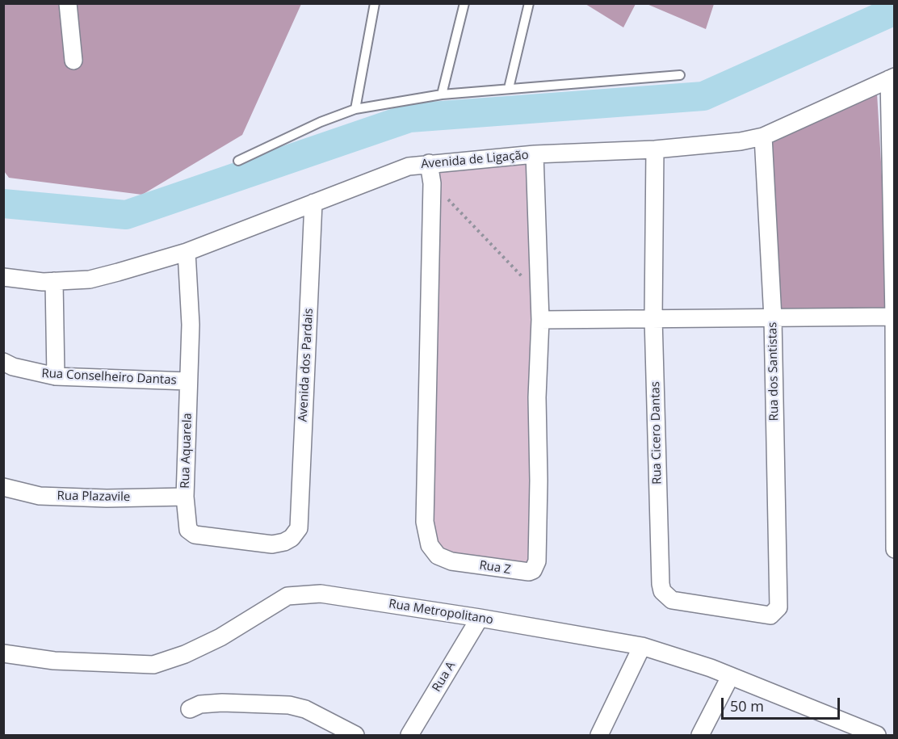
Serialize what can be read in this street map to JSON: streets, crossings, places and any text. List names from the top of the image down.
{
  "streets": {
    "street": [
      "Avenida de Ligação",
      "Avenida dos Pardais",
      "Rua dos Santistas",
      "Rua Conselheiro Dantas",
      "Rua Cicero Dantas",
      "Rua Aquarela",
      "Rua Plazavile",
      "Rua Z",
      "Rua Metropolitano",
      "Rua A"
    ]
  },
  "crossings": [
    ["Avenida de Ligação", "Avenida dos Pardais"],
    ["Avenida de Ligação", "Rua dos Santistas"],
    ["Avenida de Ligação", "Rua Cicero Dantas"],
    ["Avenida de Ligação", "Rua Aquarela"],
    ["Avenida de Ligação", "Rua Z"],
    ["Avenida dos Pardais", "Rua Aquarela"],
    ["Rua dos Santistas", "Rua Cicero Dantas"],
    ["Rua Conselheiro Dantas", "Rua Aquarela"],
    ["Rua Aquarela", "Rua Plazavile"],
    ["Rua Metropolitano", "Rua A"]
  ],
  "scale_bar": "50 m"
}
